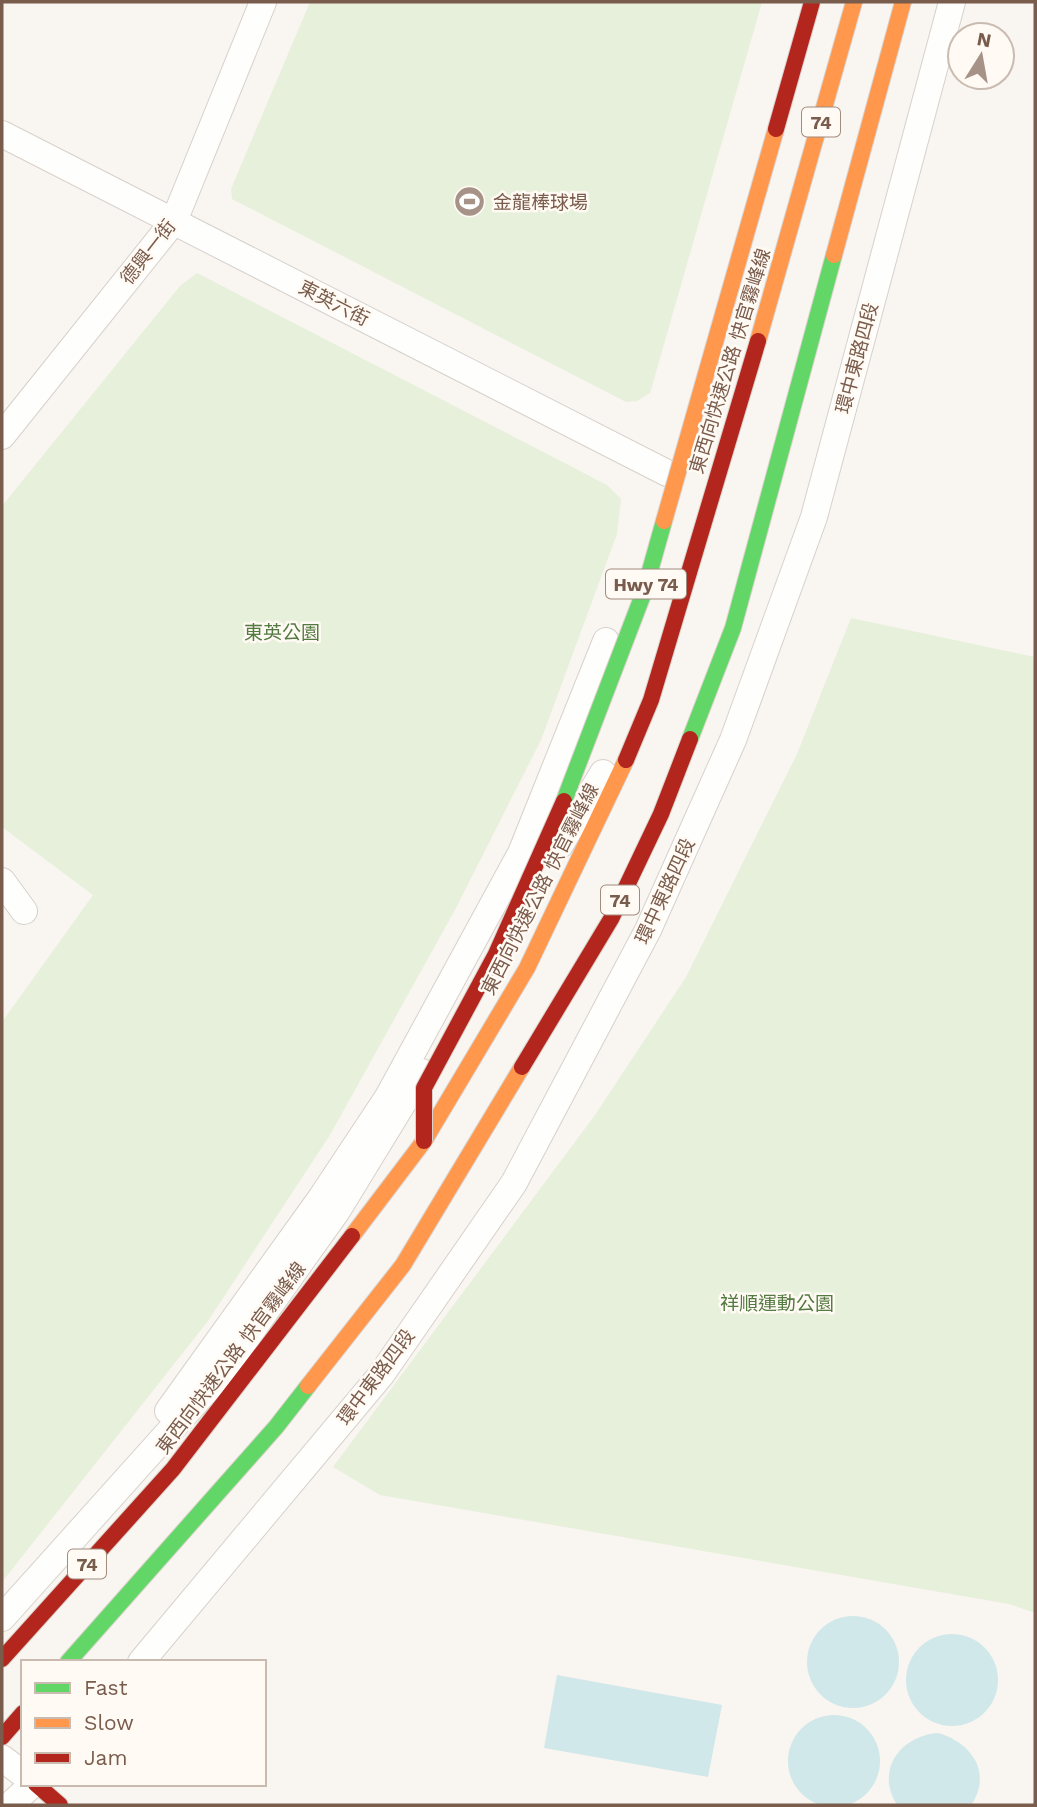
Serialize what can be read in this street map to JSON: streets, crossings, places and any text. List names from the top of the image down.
{
  "streets": {
    "main road": ["74", "東西向快速公路 快官霧峰線", "Hwy 74"],
    "street": ["德興一街", "東英六街", "環中東路四段"]
  },
  "crossings": [
    ["德興一街", "東英六街"],
    ["東西向快速公路 快官霧峰線", "Hwy 74"]
  ],
  "parks": ["東英公園", "祥順運動公園"],
  "places": {
    "sports": ["金龍棒球場"]
  },
  "legend": ["Fast", "Slow", "Jam"],
  "north": "top"
}
